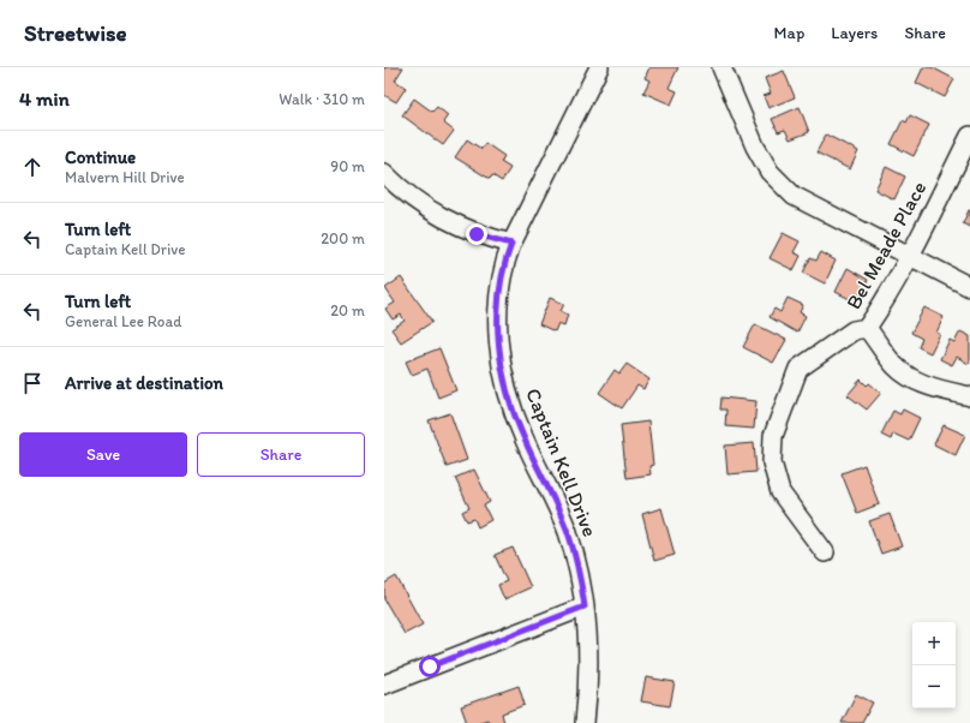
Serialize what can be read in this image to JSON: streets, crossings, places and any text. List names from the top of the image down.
{
  "streets": {
    "street": ["Bel Meade Place", "Captain Kell Drive"]
  },
  "page": {
    "header": "Streetwise",
    "nav": ["Map", "Layers", "Share"],
    "heading": ["4 min", "Walk · 310 m"],
    "list": [
      ["Continue", "Malvern Hill Drive", "90 m"],
      ["Turn left", "Captain Kell Drive", "200 m"],
      ["Turn left", "General Lee Road", "20 m"],
      "Arrive at destination"
    ],
    "buttons": ["Save", "Share"],
    "map_buttons": ["+", "−"]
  }
}
